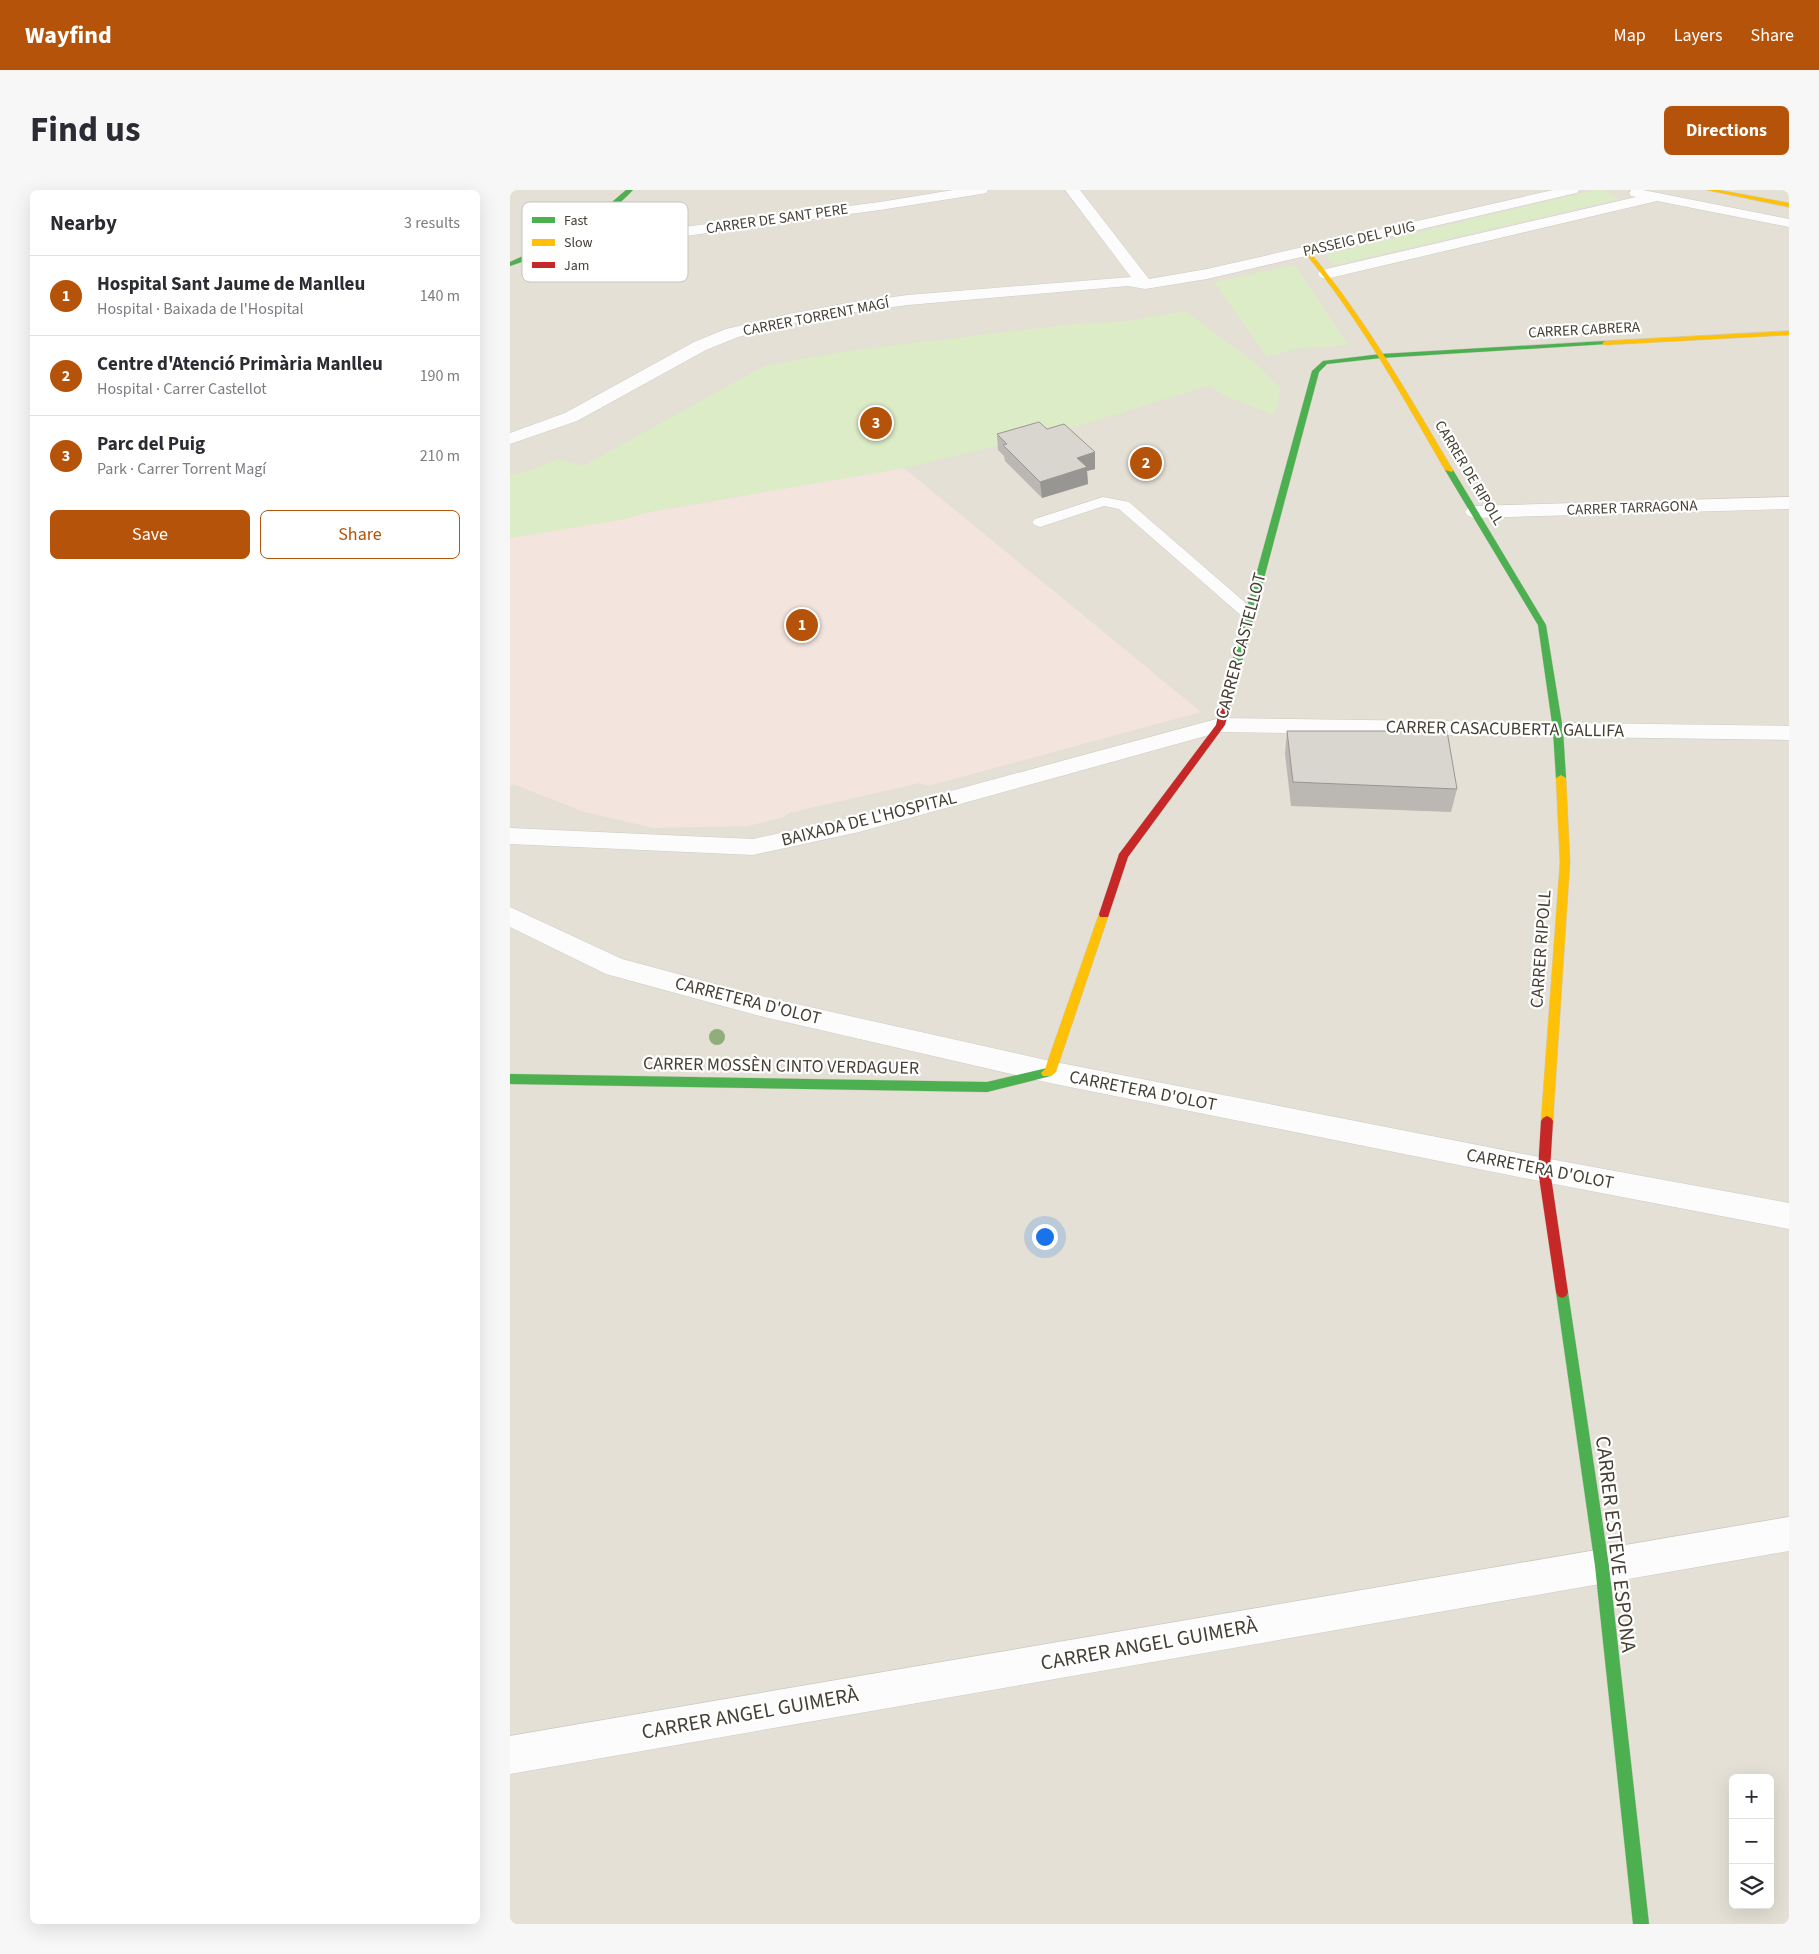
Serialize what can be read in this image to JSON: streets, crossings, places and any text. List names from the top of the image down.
{
  "streets": {
    "street": [
      "CARRER DE SANT PERE",
      "PASSEIG DEL PUIG",
      "CARRER TORRENT MAGÍ",
      "CARRER CABRERA",
      "CARRER DE RIPOLL",
      "CARRER TARRAGONA",
      "CARRER CASTELLOT",
      "CARRER CASACUBERTA GALLIFA",
      "BAIXADA DE L'HOSPITAL",
      "CARRER RIPOLL",
      "CARRETERA D'OLOT",
      "CARRER MOSSÈN CINTO VERDAGUER",
      "CARRER ESTEVE ESPONA",
      "CARRER ANGEL GUIMERÀ"
    ]
  },
  "crossings": [
    ["PASSEIG DEL PUIG", "CARRER TORRENT MAGÍ"],
    ["PASSEIG DEL PUIG", "CARRER DE RIPOLL"],
    ["CARRER CABRERA", "CARRER DE RIPOLL"],
    ["CARRER CABRERA", "CARRER CASTELLOT"],
    ["CARRER DE RIPOLL", "CARRER TARRAGONA"],
    ["CARRER DE RIPOLL", "CARRER CASTELLOT"],
    ["CARRER DE RIPOLL", "CARRER CASACUBERTA GALLIFA"],
    ["CARRER DE RIPOLL", "CARRER RIPOLL"],
    ["CARRER CASTELLOT", "CARRER CASACUBERTA GALLIFA"],
    ["CARRER CASTELLOT", "BAIXADA DE L'HOSPITAL"],
    ["CARRER CASTELLOT", "CARRETERA D'OLOT"],
    ["CARRER CASTELLOT", "CARRER MOSSÈN CINTO VERDAGUER"],
    ["CARRER CASACUBERTA GALLIFA", "BAIXADA DE L'HOSPITAL"],
    ["CARRER CASACUBERTA GALLIFA", "CARRER RIPOLL"],
    ["CARRER RIPOLL", "CARRETERA D'OLOT"],
    ["CARRER RIPOLL", "CARRER ESTEVE ESPONA"],
    ["CARRETERA D'OLOT", "CARRER MOSSÈN CINTO VERDAGUER"],
    ["CARRETERA D'OLOT", "CARRER ESTEVE ESPONA"],
    ["CARRER ESTEVE ESPONA", "CARRER ANGEL GUIMERÀ"]
  ],
  "legend": ["Fast", "Slow", "Jam"],
  "page": {
    "header": "Wayfind",
    "nav": ["Map", "Layers", "Share"],
    "title": "Find us",
    "buttons": [
      "Directions",
      ["Save", "Share"]
    ],
    "heading": ["Nearby", "3 results"],
    "list": [
      {
        "mark": "1",
        "name": "Hospital Sant Jaume de Manlleu",
        "note": "Hospital · Baixada de l'Hospital",
        "value": "140 m"
      },
      {
        "mark": "2",
        "name": "Centre d'Atenció Primària Manlleu",
        "note": "Hospital · Carrer Castellot",
        "value": "190 m"
      },
      {
        "mark": "3",
        "name": "Parc del Puig",
        "note": "Park · Carrer Torrent Magí",
        "value": "210 m"
      }
    ],
    "pins": ["3", "2", "1"],
    "map_buttons": ["+", "−"]
  }
}
